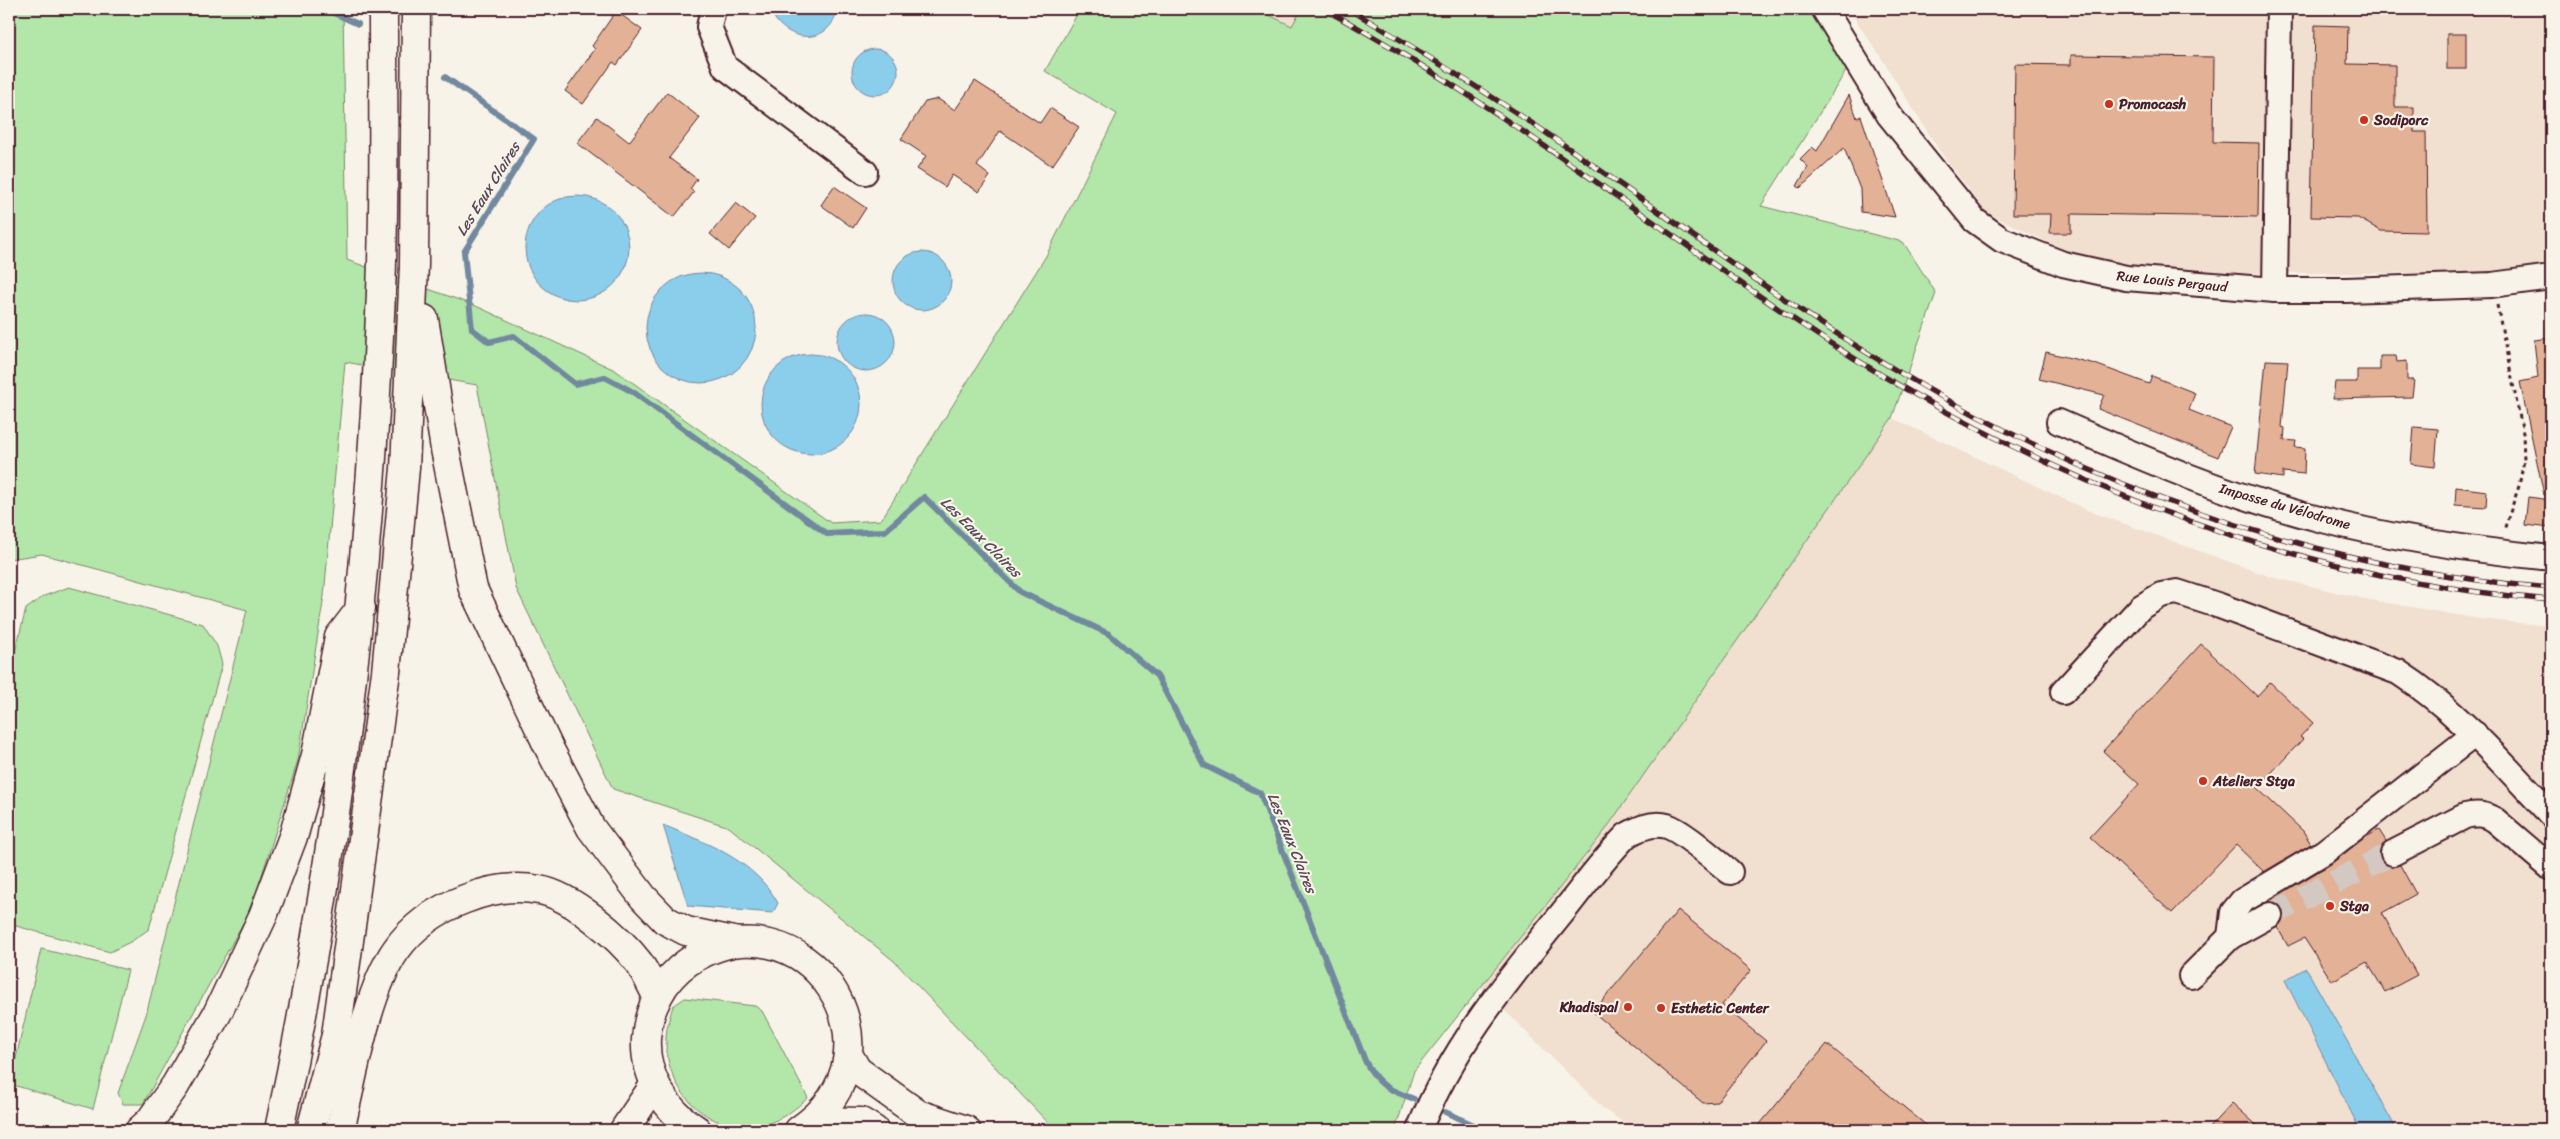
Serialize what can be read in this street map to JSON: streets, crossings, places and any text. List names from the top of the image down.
{
  "streets": {
    "street": ["Rue Louis Pergaud", "Impasse du Vélodrome"]
  },
  "water": ["Les Eaux Claires"],
  "places": [
    "Promocash",
    "Sodiporc",
    "Ateliers Stga",
    "Stga",
    "Khadispal",
    "Esthetic Center"
  ]
}
